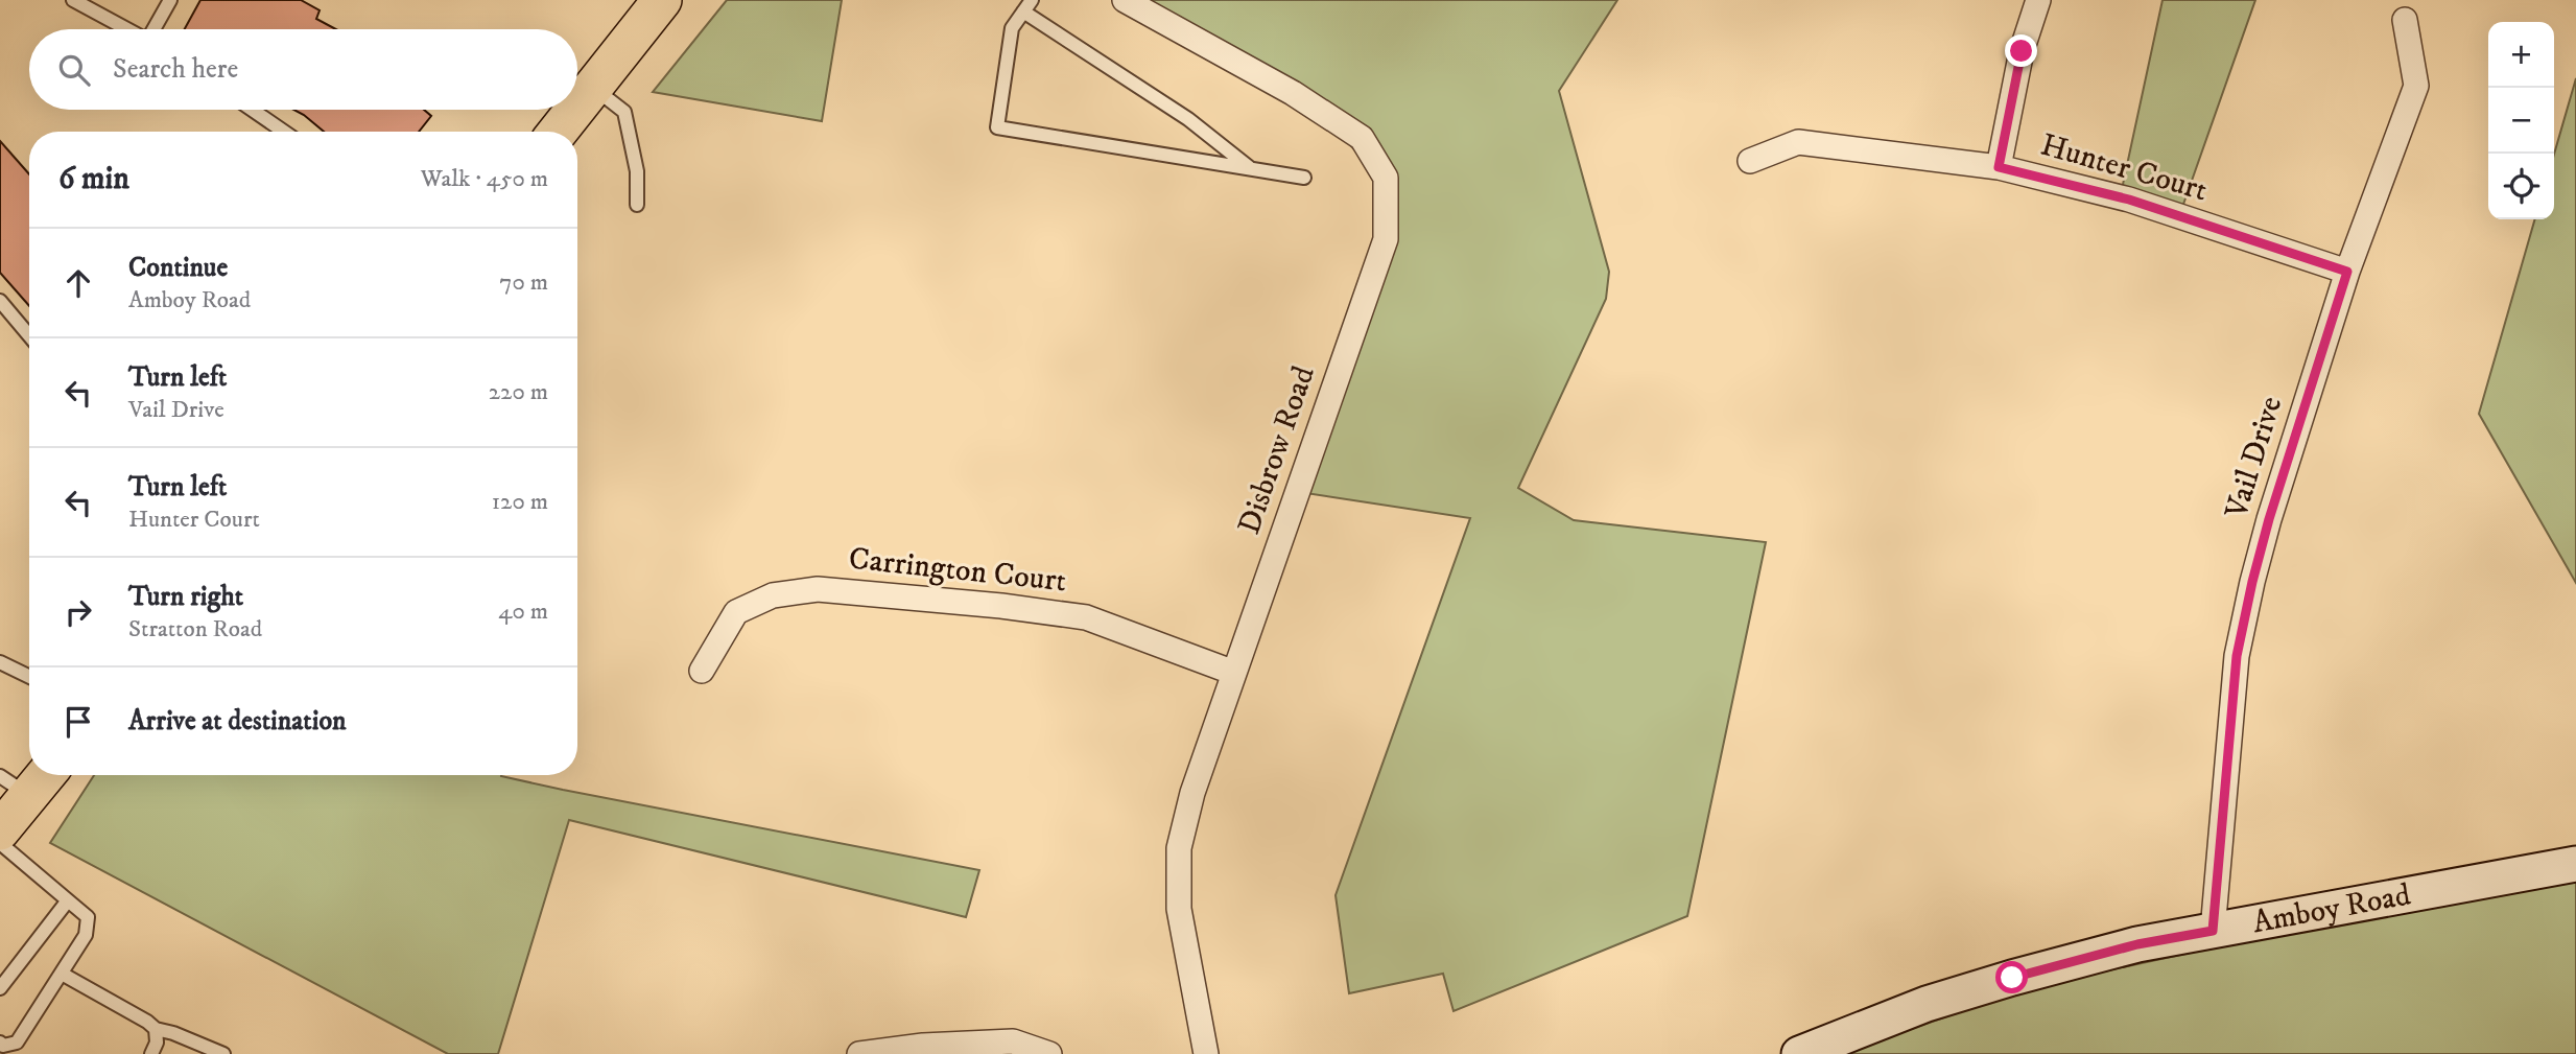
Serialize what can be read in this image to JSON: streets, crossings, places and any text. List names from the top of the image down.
{
  "streets": {
    "street": [
      "Hunter Court",
      "Disbrow Road",
      "Vail Drive",
      "Carrington Court",
      "Amboy Road"
    ]
  },
  "crossings": [
    ["Hunter Court", "Vail Drive"],
    ["Disbrow Road", "Carrington Court"],
    ["Vail Drive", "Amboy Road"]
  ],
  "page": {
    "map_buttons": ["+", "−"],
    "search": "Search here",
    "heading": ["6 min", "Walk · 450 m"],
    "list": [
      ["Continue", "Amboy Road", "70 m"],
      ["Turn left", "Vail Drive", "220 m"],
      ["Turn left", "Hunter Court", "120 m"],
      ["Turn right", "Stratton Road", "40 m"],
      "Arrive at destination"
    ]
  }
}
